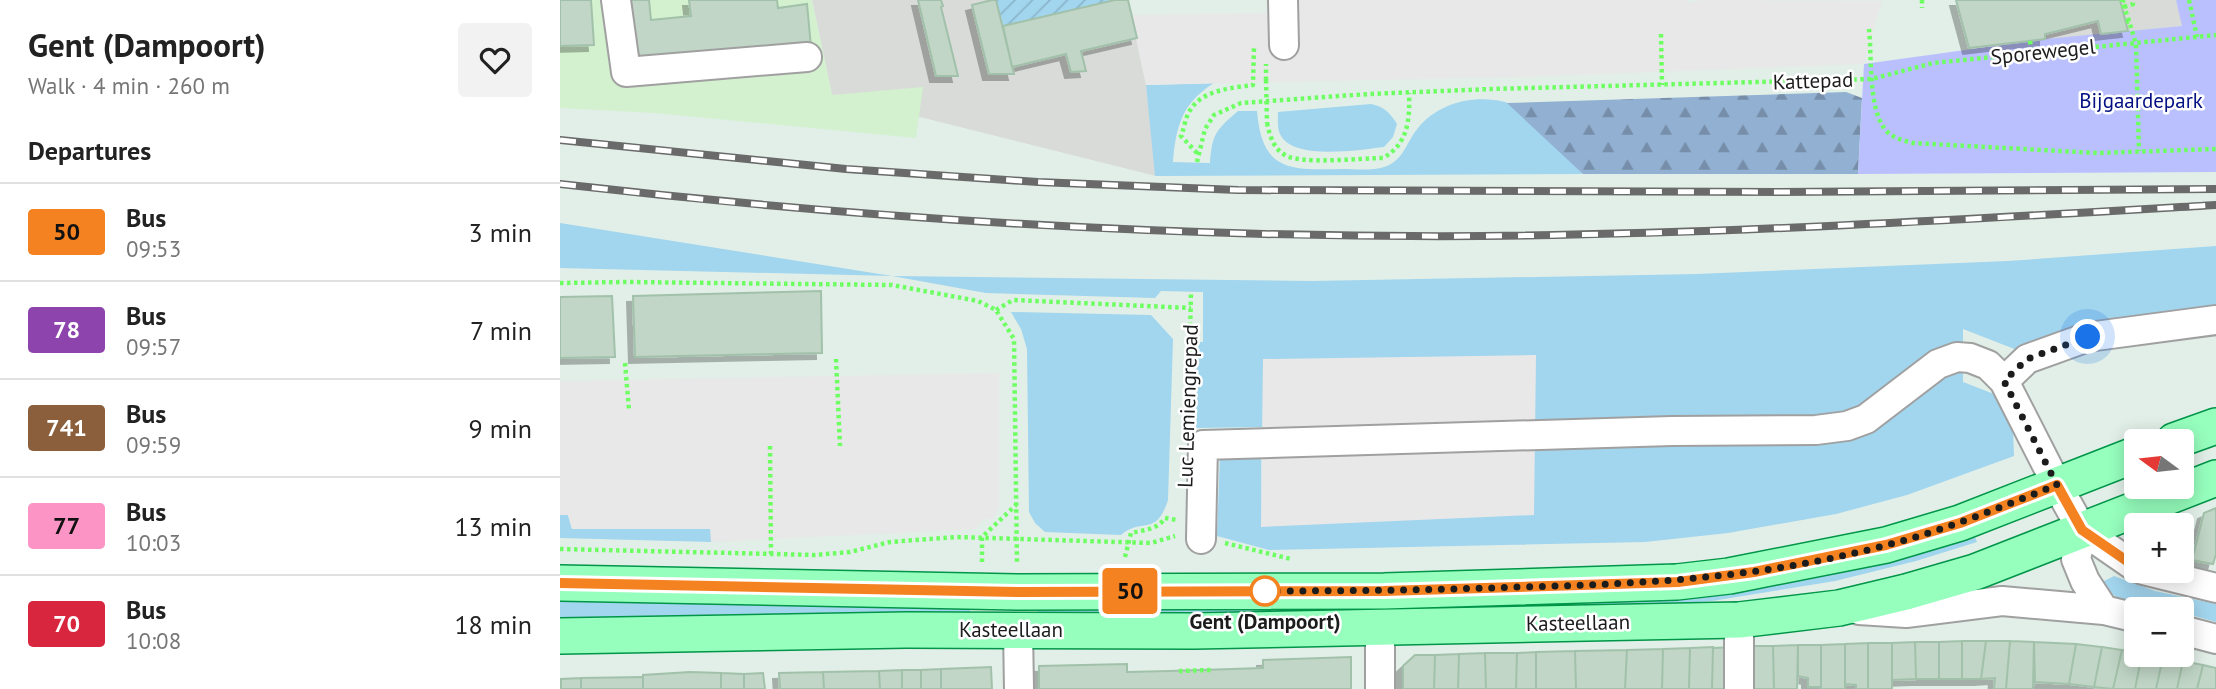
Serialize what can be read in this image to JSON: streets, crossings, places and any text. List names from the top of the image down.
{
  "streets": {
    "main road": ["Kasteellaan"],
    "path": ["Sporewegel", "Kattepad", "Luc Lemiengrepad"]
  },
  "crossings": [
    ["Sporewegel", "Kattepad"]
  ],
  "parks": ["Bijgaardepark"],
  "places": ["Gent (Dampoort)"],
  "lines": ["bus line 50"],
  "north": "left",
  "page": {
    "heading": [
      ["Gent (Dampoort)", "Walk · 4 min · 260 m"],
      "Departures"
    ],
    "on_map": "50",
    "list": [
      {
        "mark": "50",
        "name": "Bus",
        "note": "09:53",
        "value": "3 min"
      },
      {
        "mark": "78",
        "name": "Bus",
        "note": "09:57",
        "value": "7 min"
      },
      {
        "mark": "741",
        "name": "Bus",
        "note": "09:59",
        "value": "9 min"
      },
      {
        "mark": "77",
        "name": "Bus",
        "note": "10:03",
        "value": "13 min"
      },
      {
        "mark": "70",
        "name": "Bus",
        "note": "10:08",
        "value": "18 min"
      }
    ],
    "map_buttons": ["+", "−"]
  }
}
